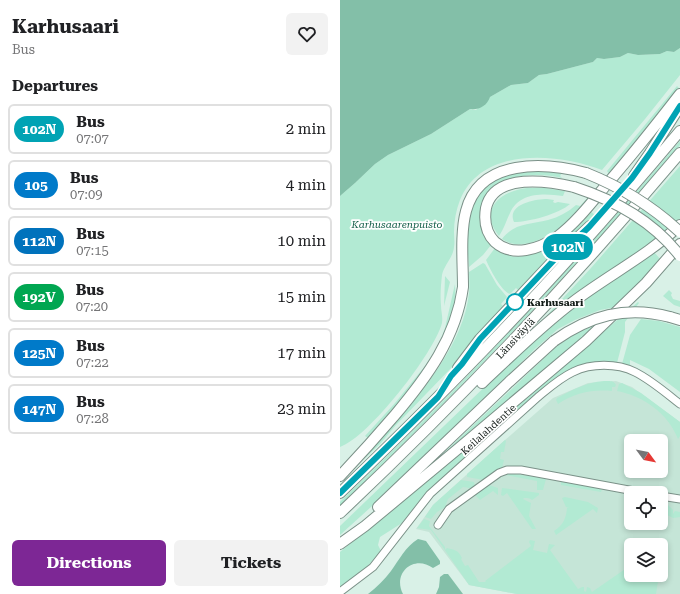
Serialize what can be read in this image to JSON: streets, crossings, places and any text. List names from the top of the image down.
{
  "streets": {
    "highway": ["Länsiväylä"],
    "street": ["Keilalahdentie"]
  },
  "parks": ["Karhusaarenpuisto"],
  "places": ["Karhusaari"],
  "lines": ["bus line 102N"],
  "north": "bottom right",
  "page": {
    "heading": [
      ["Karhusaari", "Bus"],
      "Departures"
    ],
    "on_map": "102N",
    "list": [
      {
        "mark": "102N",
        "name": "Bus",
        "note": "07:07",
        "value": "2 min"
      },
      {
        "mark": "105",
        "name": "Bus",
        "note": "07:09",
        "value": "4 min"
      },
      {
        "mark": "112N",
        "name": "Bus",
        "note": "07:15",
        "value": "10 min"
      },
      {
        "mark": "192V",
        "name": "Bus",
        "note": "07:20",
        "value": "15 min"
      },
      {
        "mark": "125N",
        "name": "Bus",
        "note": "07:22",
        "value": "17 min"
      },
      {
        "mark": "147N",
        "name": "Bus",
        "note": "07:28",
        "value": "23 min"
      }
    ],
    "buttons": ["Directions", "Tickets"]
  }
}
